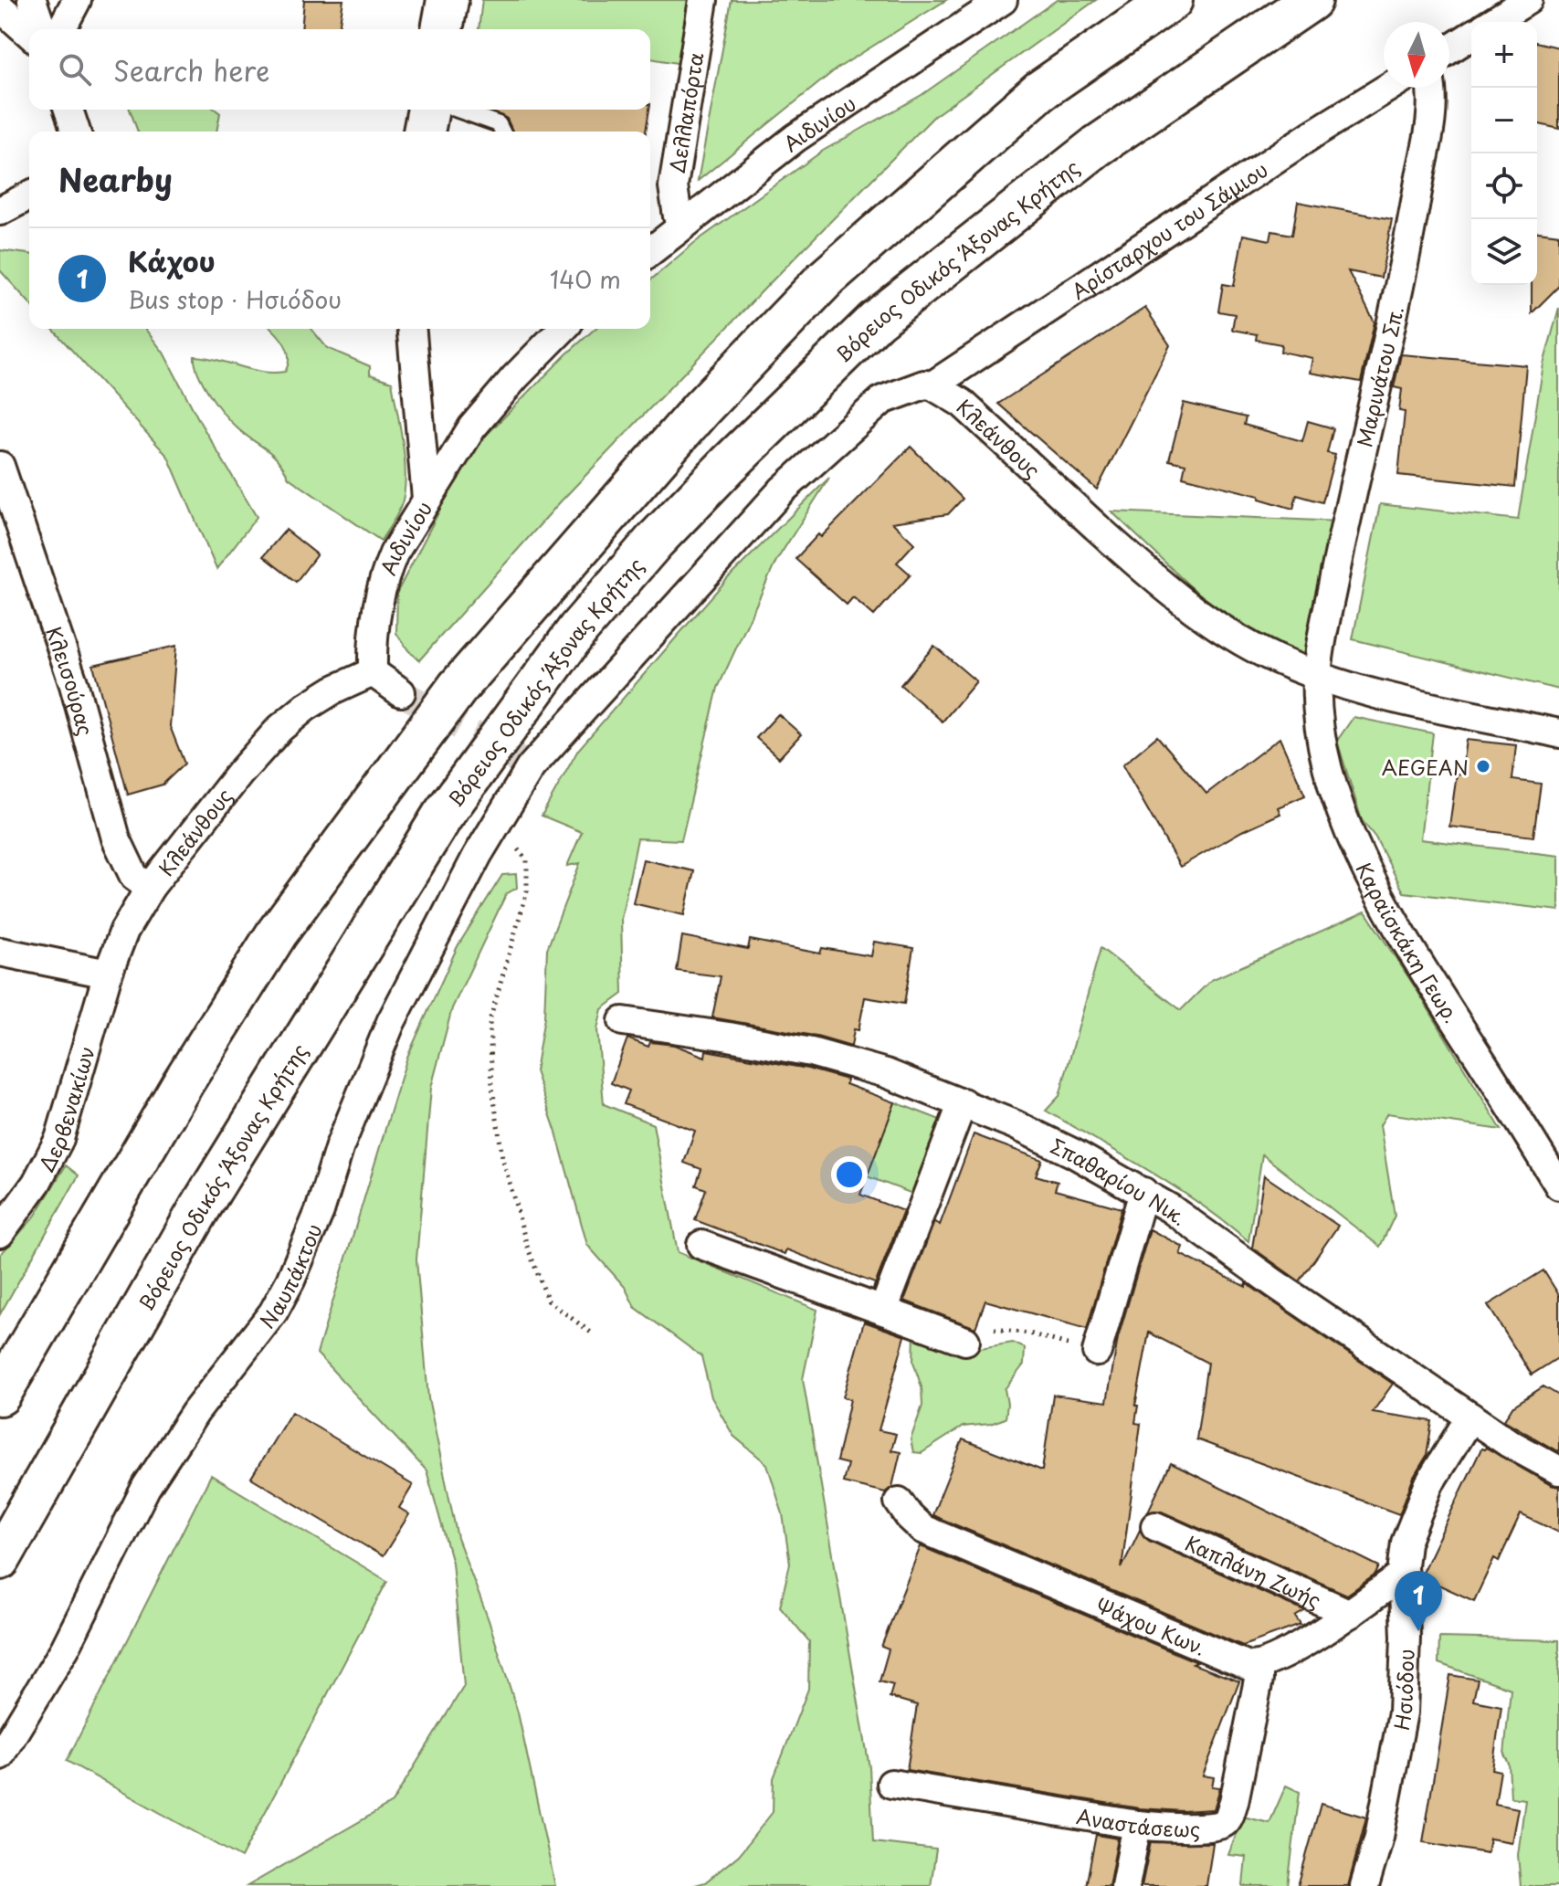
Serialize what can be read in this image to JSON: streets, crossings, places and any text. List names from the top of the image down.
{
  "streets": {
    "main road": ["Βόρειος Οδικός Άξονας Κρήτης"],
    "street": [
      "Δελλαπόρτα",
      "Αιδινίου",
      "Αρίσταρχου του Σάμιου",
      "Μαρινάτου Σπ.",
      "Κλεάνθους",
      "Κλεισούρας",
      "Καραϊσκάκη Γεωρ.",
      "Δερβενακίων",
      "Σπαθαρίου Νικ.",
      "Ναυπάκτου",
      "Καπλάνη Ζωής",
      "Ψάχου Κων.",
      "Ησιόδου",
      "Αναστάσεως"
    ]
  },
  "crossings": [
    ["Δελλαπόρτα", "Αιδινίου"],
    ["Αιδινίου", "Κλεάνθους"],
    ["Αρίσταρχου του Σάμιου", "Κλεάνθους"],
    ["Αρίσταρχου του Σάμιου", "Ναυπάκτου"],
    ["Μαρινάτου Σπ.", "Κλεάνθους"],
    ["Μαρινάτου Σπ.", "Καραϊσκάκη Γεωρ."],
    ["Κλεάνθους", "Κλεισούρας"],
    ["Κλεάνθους", "Καραϊσκάκη Γεωρ."],
    ["Κλεάνθους", "Δερβενακίων"],
    ["Κλεάνθους", "Ναυπάκτου"],
    ["Σπαθαρίου Νικ.", "Ησιόδου"],
    ["Ψάχου Κων.", "Αναστάσεως"]
  ],
  "places": ["AEGEAN"],
  "north": "bottom",
  "page": {
    "map_buttons": ["+", "−"],
    "search": "Search here",
    "heading": "Nearby",
    "list": [
      {
        "mark": "1",
        "name": "Κάχου",
        "note": "Bus stop · Ησιόδου",
        "value": "140 m"
      }
    ],
    "pins": "1"
  }
}
